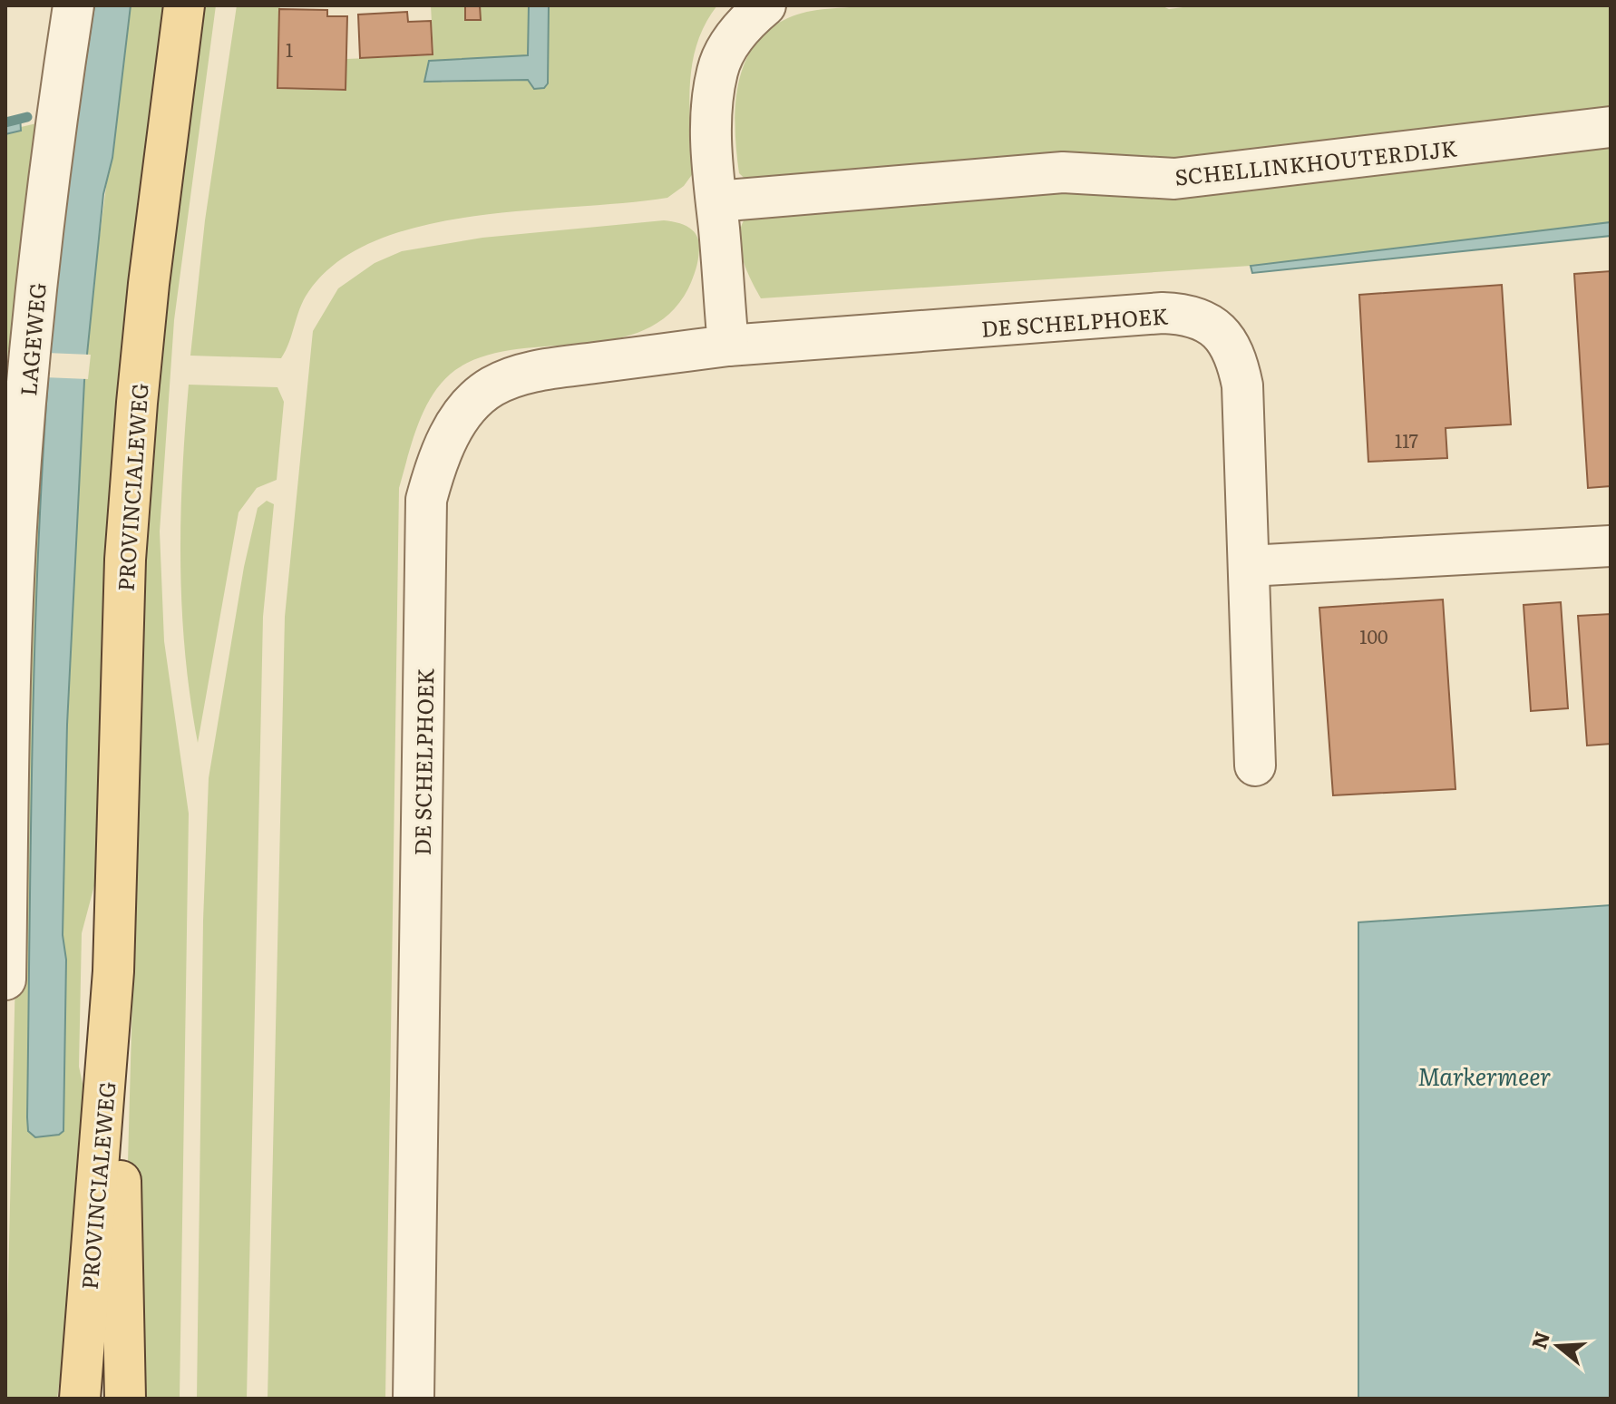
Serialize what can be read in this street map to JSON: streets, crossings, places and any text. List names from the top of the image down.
{
  "streets": {
    "main road": ["PROVINCIALEWEG"],
    "street": ["SCHELLINKHOUTERDIJK", "DE SCHELPHOEK", "LAGEWEG"]
  },
  "water": ["Markermeer"],
  "house_numbers": ["1", "117", "100"],
  "north": "left"
}
